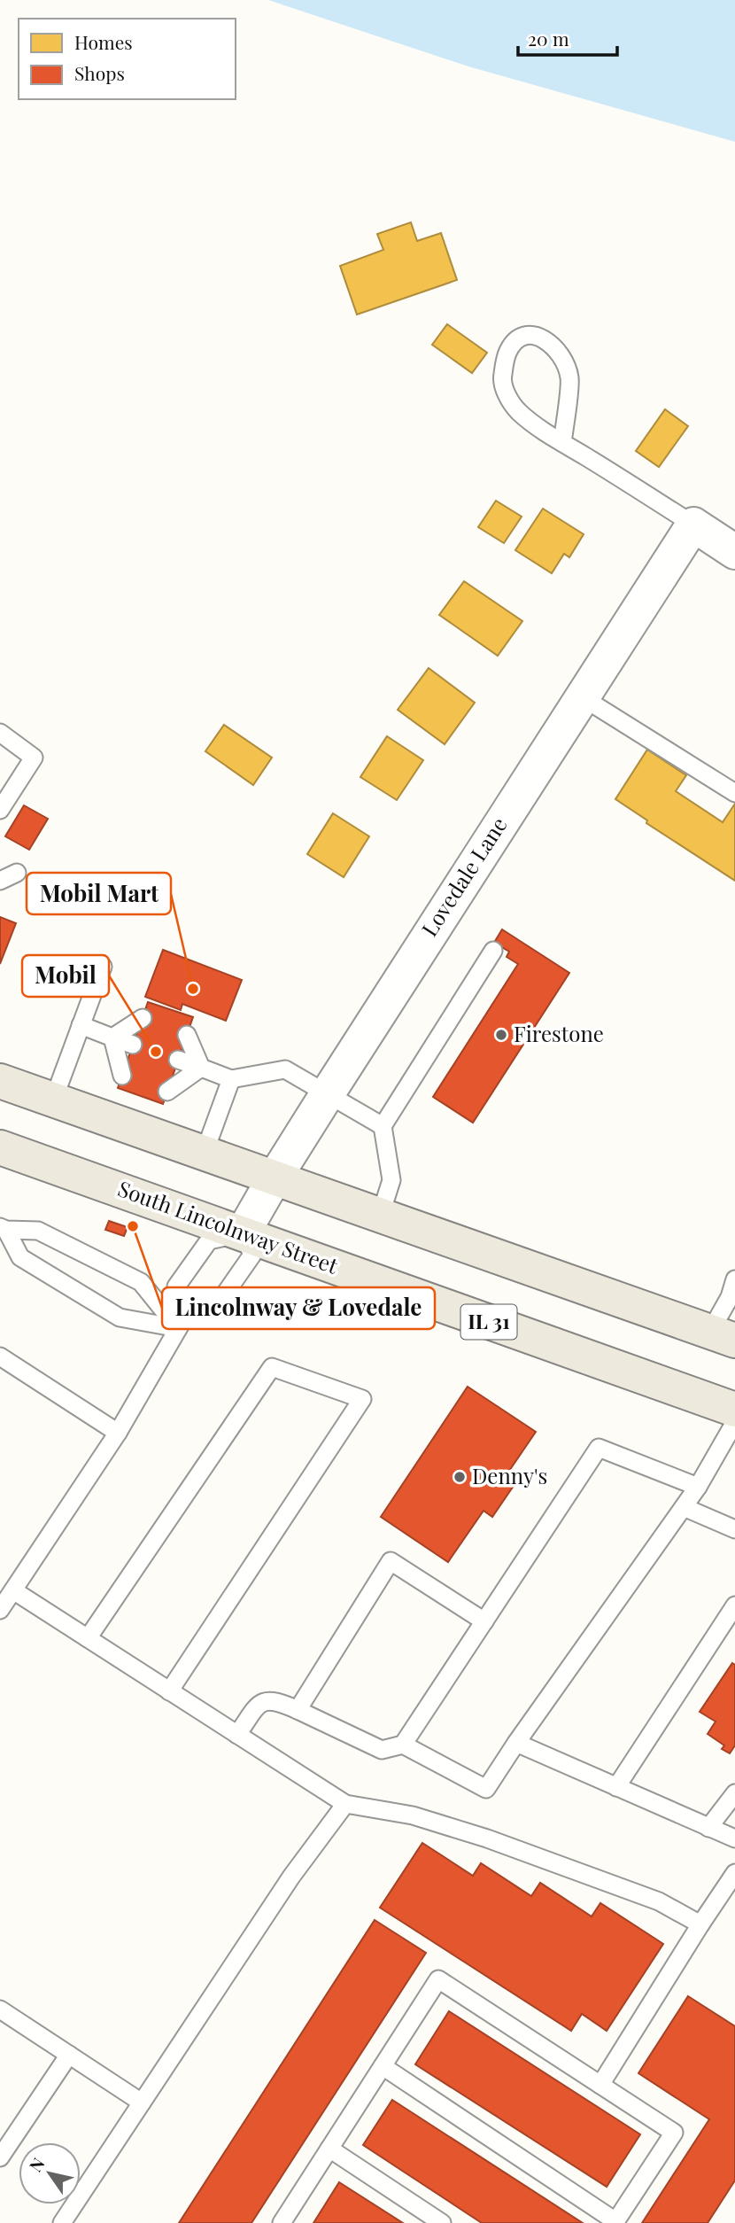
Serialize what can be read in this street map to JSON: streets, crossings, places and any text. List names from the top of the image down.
{
  "streets": {
    "main road": ["South Lincolnway Street", "IL 31"],
    "street": ["Lovedale Lane"]
  },
  "crossings": [
    ["Lovedale Lane", "South Lincolnway Street"]
  ],
  "places": [
    "Mobil Mart",
    "Firestone",
    "Mobil",
    "Lincolnway & Lovedale",
    "Denny's"
  ],
  "legend": ["Homes", "Shops"],
  "scale_bar": "20 m",
  "north": "top left"
}
